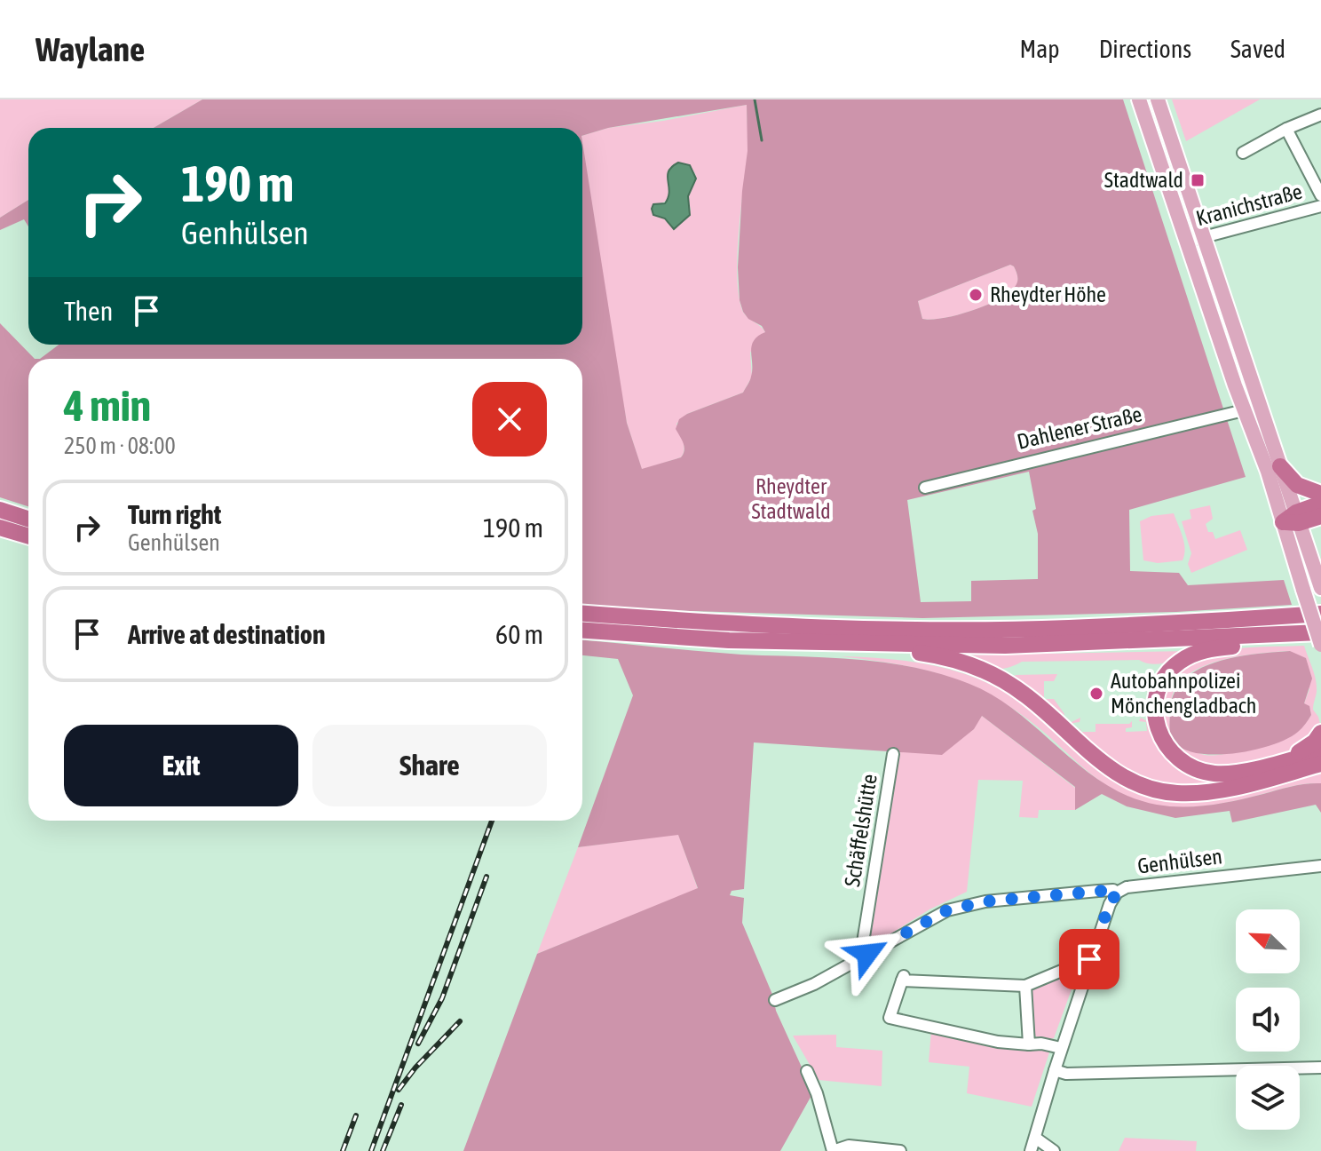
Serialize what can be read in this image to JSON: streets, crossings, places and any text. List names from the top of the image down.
{
  "streets": {
    "street": [
      "Kranichstraße",
      "Dahlener Straße",
      "Schäffelshütte",
      "Genhülsen"
    ]
  },
  "parks": ["Rheydter Stadtwald"],
  "places": {
    "transit": ["Stadtwald"],
    "other": ["Rheydter Höhe", "Autobahnpolizei Mönchengladbach"]
  },
  "north": "top left",
  "page": {
    "header": "Waylane",
    "nav": ["Map", "Directions", "Saved"],
    "turn": ["190 m", "Genhülsen"],
    "then": "Then",
    "heading": ["4 min", "250 m · 08:00"],
    "list": [
      {
        "name": "Turn right",
        "note": "Genhülsen",
        "value": "190 m"
      },
      {
        "name": "Arrive at destination",
        "value": "60 m"
      }
    ],
    "buttons": ["Exit", "Share"]
  }
}
